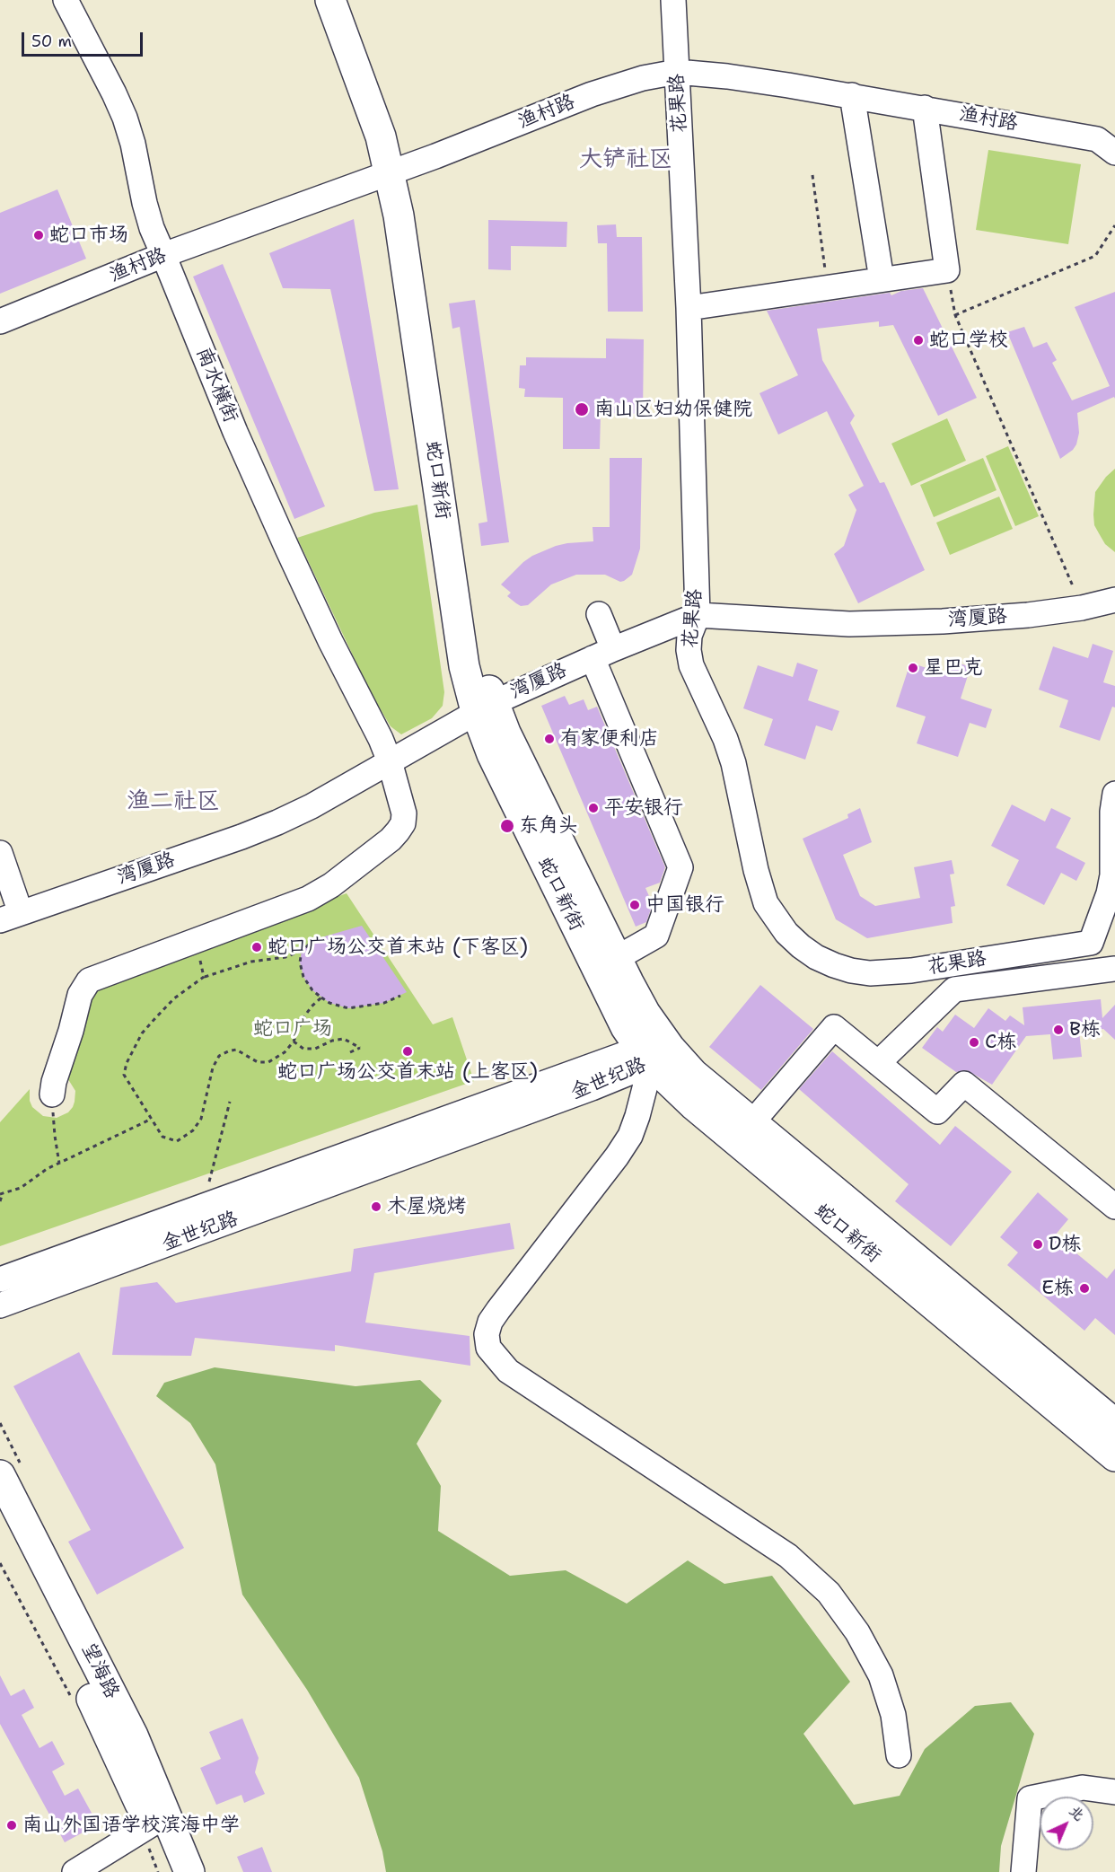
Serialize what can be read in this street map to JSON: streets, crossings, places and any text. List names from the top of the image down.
{
  "streets": {
    "main road": ["蛇口新街", "望海路"],
    "street": [
      "花果路",
      "渔村路",
      "南水横街",
      "湾厦路",
      "金世纪路"
    ]
  },
  "crossings": [
    ["花果路", "渔村路"],
    ["花果路", "湾厦路"],
    ["渔村路", "南水横街"],
    ["渔村路", "蛇口新街"],
    ["南水横街", "湾厦路"],
    ["蛇口新街", "湾厦路"],
    ["蛇口新街", "金世纪路"]
  ],
  "districts": ["大铲社区", "渔二社区"],
  "parks": ["蛇口广场"],
  "places": [
    "蛇口市场",
    "蛇口学校",
    "南山区妇幼保健院",
    "星巴克",
    "有家便利店",
    "平安银行",
    "东角头",
    "中国银行",
    "蛇口广场公交首末站 (下客区)",
    "B栋",
    "C栋",
    "蛇口广场公交首末站 (上客区)",
    "木屋烧烤",
    "D栋",
    "E栋",
    "南山外国语学校滨海中学"
  ],
  "scale_bar": "50 m",
  "north": "top right"
}
